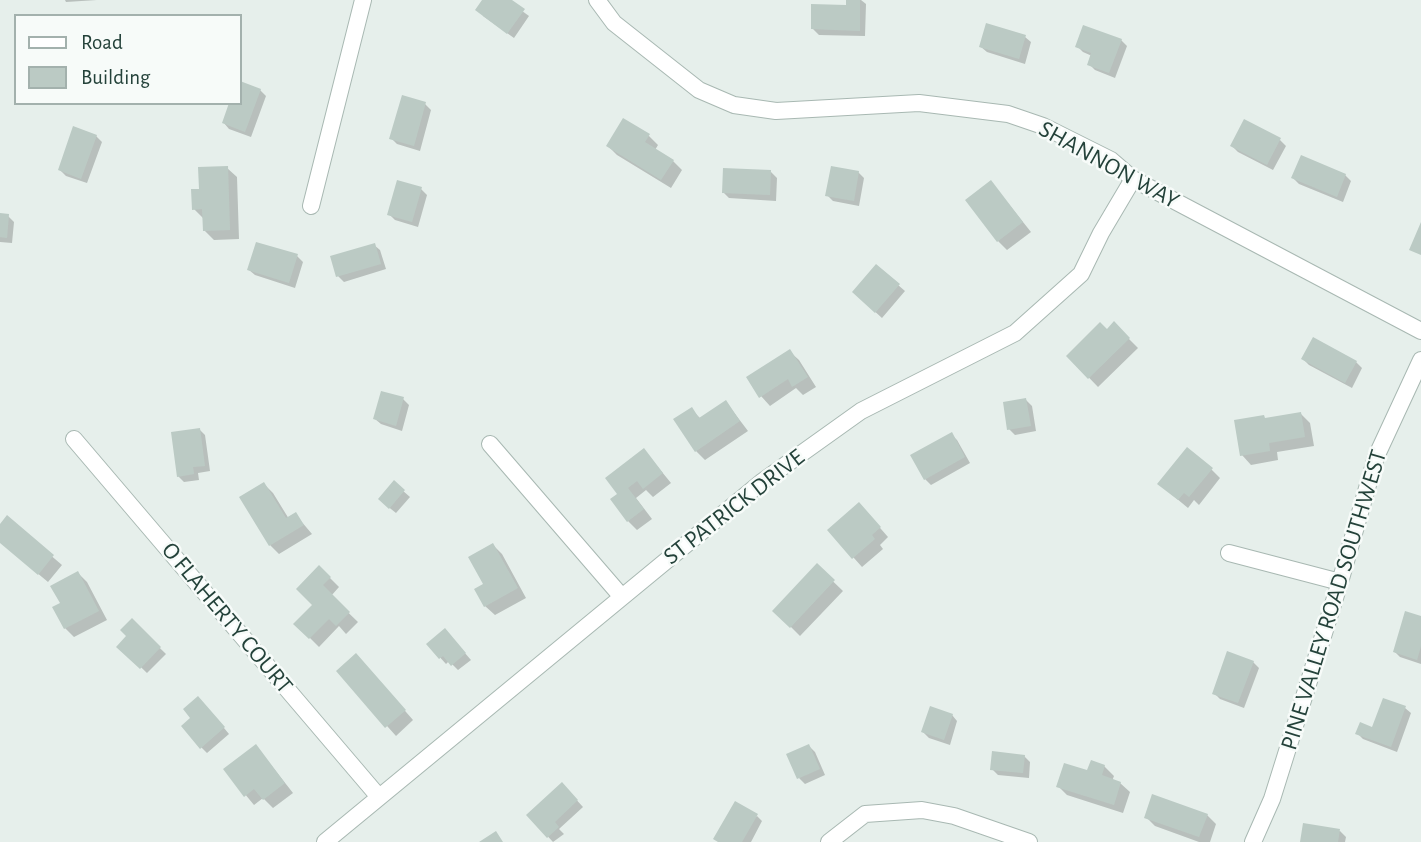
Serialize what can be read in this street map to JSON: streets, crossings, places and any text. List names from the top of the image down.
{
  "streets": {
    "street": [
      "SHANNON WAY",
      "ST PATRICK DRIVE",
      "PINE VALLEY ROAD SOUTHWEST",
      "O FLAHERTY COURT"
    ]
  },
  "crossings": [
    ["SHANNON WAY", "ST PATRICK DRIVE"],
    ["ST PATRICK DRIVE", "O FLAHERTY COURT"]
  ],
  "legend": ["Road", "Building"]
}
